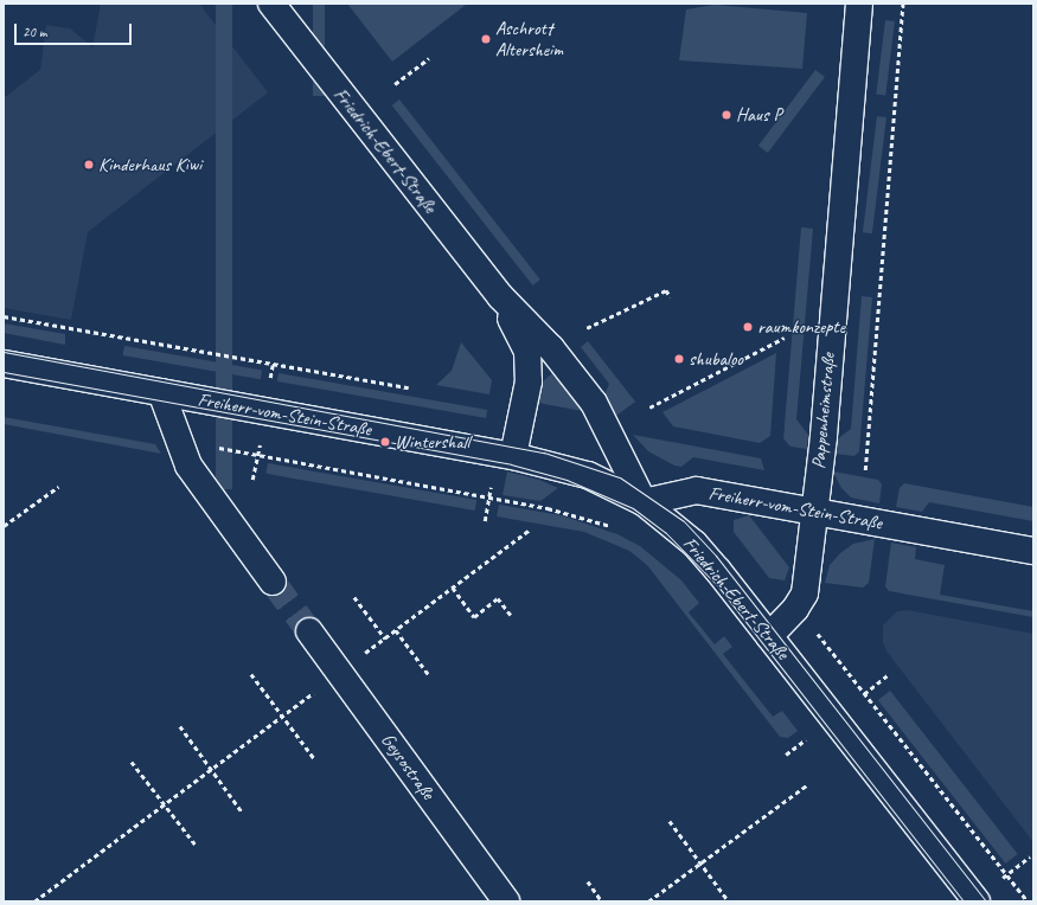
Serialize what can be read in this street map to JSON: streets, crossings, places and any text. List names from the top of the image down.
{
  "streets": {
    "street": [
      "Friedrich-Ebert-Straße",
      "Pappenheimstraße",
      "Freiherr-vom-Stein-Straße",
      "Geysostraße"
    ]
  },
  "crossings": [
    ["Friedrich-Ebert-Straße", "Pappenheimstraße"],
    ["Friedrich-Ebert-Straße", "Freiherr-vom-Stein-Straße"],
    ["Pappenheimstraße", "Freiherr-vom-Stein-Straße"]
  ],
  "places": [
    "Aschrott Altersheim",
    "Haus P",
    "Kinderhaus Kiwi",
    "raumkonzepte",
    "shubaloo",
    "Wintershall"
  ],
  "scale_bar": "20 m"
}
